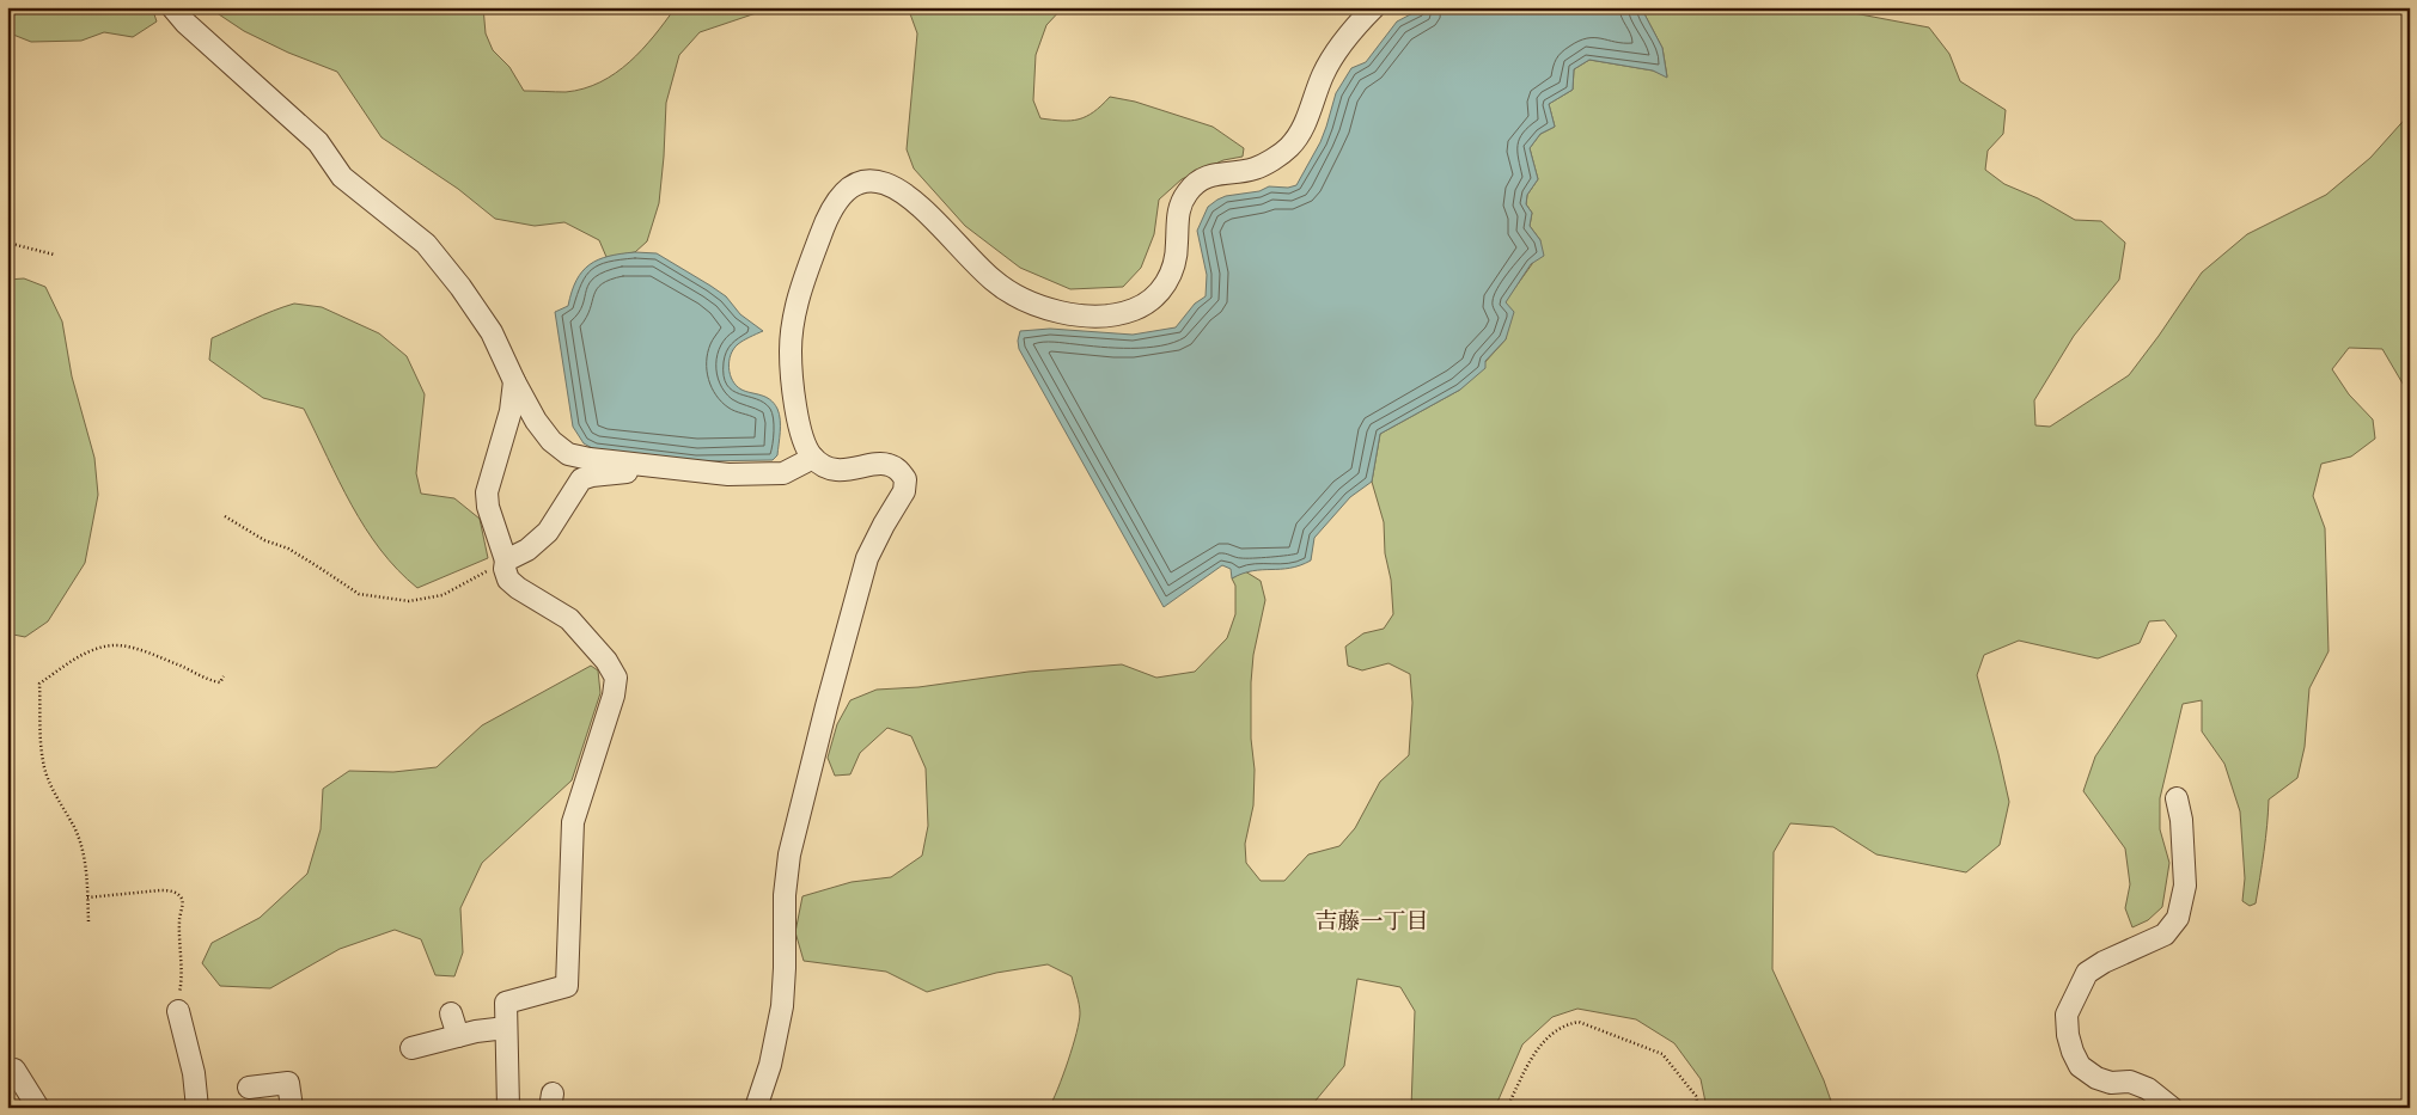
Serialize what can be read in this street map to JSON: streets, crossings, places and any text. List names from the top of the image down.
{
  "districts": ["吉藤一丁目"]
}
